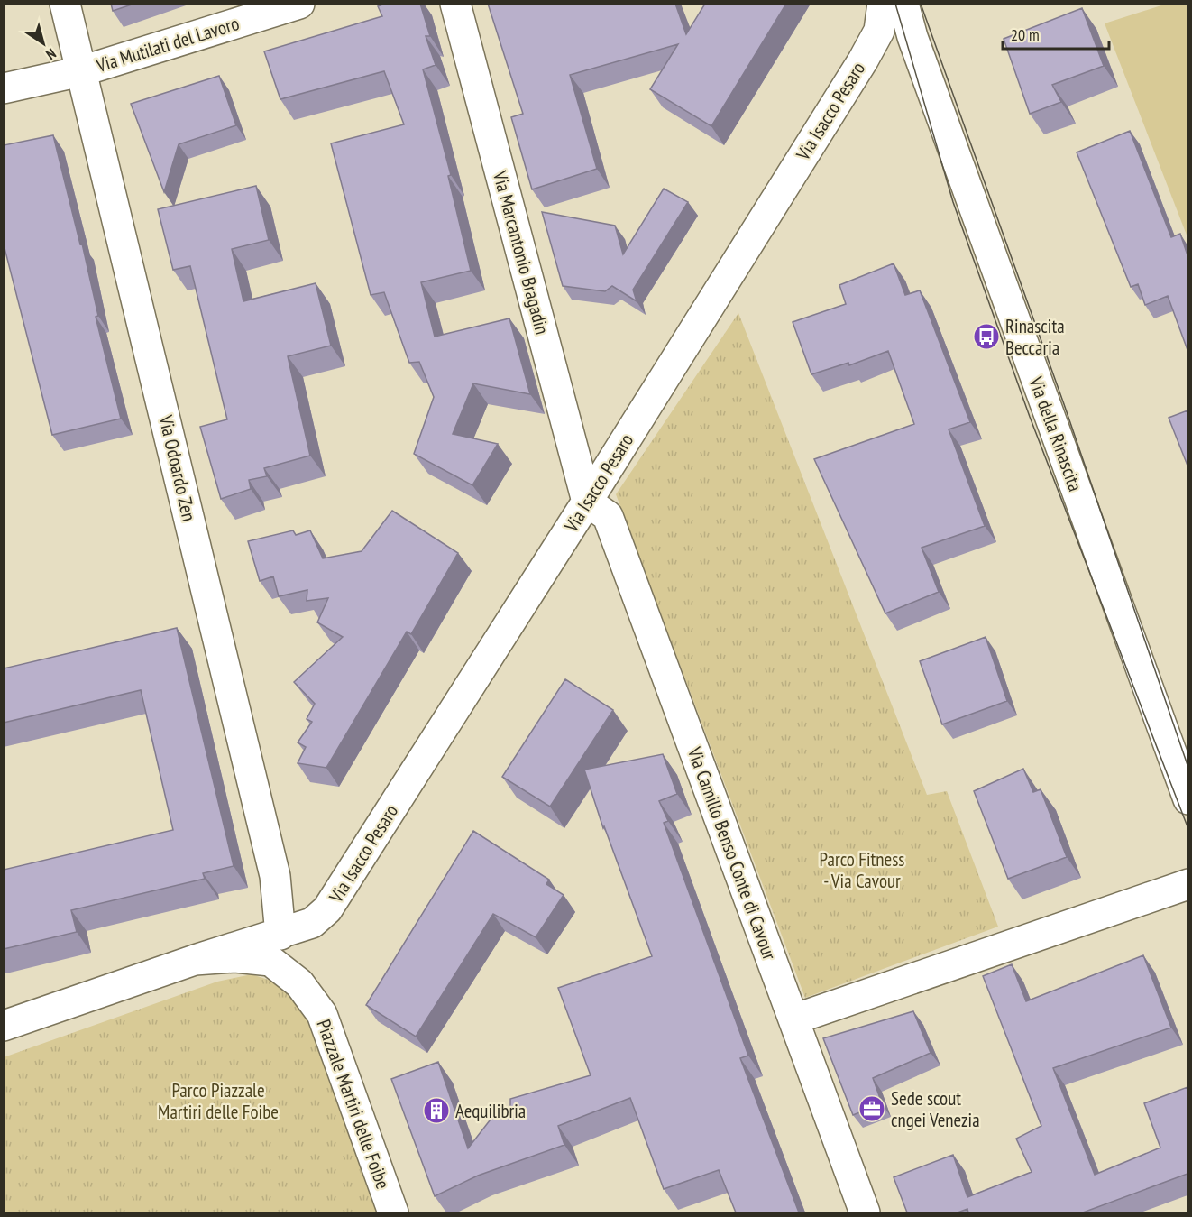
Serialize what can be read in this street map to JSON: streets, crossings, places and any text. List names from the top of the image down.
{
  "streets": {
    "street": [
      "Via Mutilati del Lavoro",
      "Via Isacco Pesaro",
      "Via Marcantonio Bragadin",
      "Via della Rinascita",
      "Via Odoardo Zen",
      "Via Camillo Benso Conte di Cavour",
      "Piazzale Martiri delle Foibe"
    ]
  },
  "crossings": [
    ["Via Mutilati del Lavoro", "Via Odoardo Zen"],
    ["Via Isacco Pesaro", "Via Marcantonio Bragadin"],
    ["Via Isacco Pesaro", "Via Odoardo Zen"],
    ["Via Isacco Pesaro", "Via Camillo Benso Conte di Cavour"],
    ["Via Isacco Pesaro", "Piazzale Martiri delle Foibe"],
    ["Via Marcantonio Bragadin", "Via Camillo Benso Conte di Cavour"],
    ["Via Odoardo Zen", "Piazzale Martiri delle Foibe"]
  ],
  "parks": ["Parco Fitness - Via Cavour", "Parco Piazzale Martiri delle Foibe"],
  "places": {
    "bus stop": ["Rinascita Beccaria"],
    "office": ["Sede scout cngei Venezia"],
    "building": ["Aequilibria"]
  },
  "scale_bar": "20 m",
  "north": "bottom right"
}
